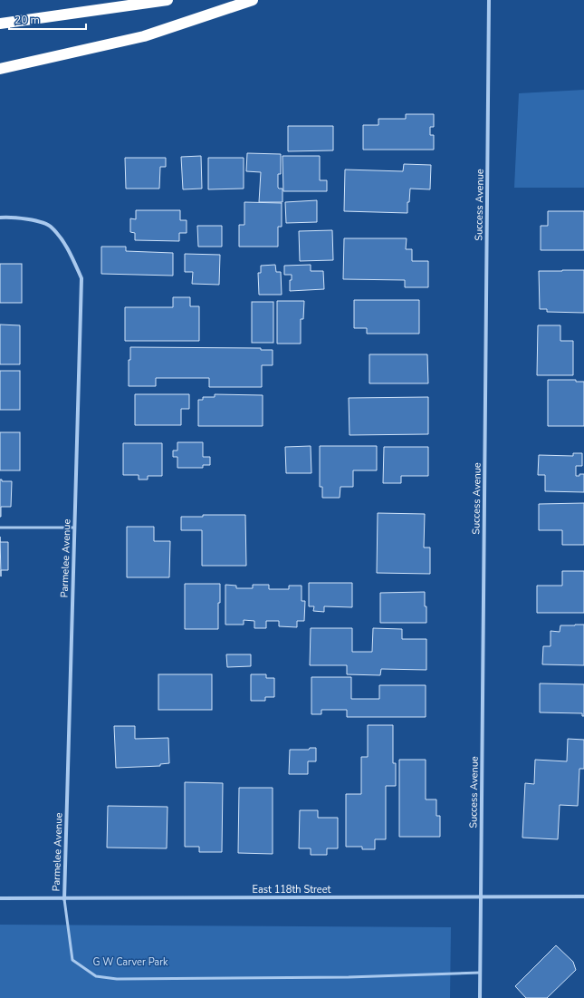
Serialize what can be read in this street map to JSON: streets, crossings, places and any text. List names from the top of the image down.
{
  "streets": {
    "street": ["Success Avenue", "Parmelee Avenue", "East 118th Street"]
  },
  "crossings": [
    ["Success Avenue", "East 118th Street"],
    ["Parmelee Avenue", "East 118th Street"]
  ],
  "parks": ["G W Carver Park"],
  "scale_bar": "20 m"
}
